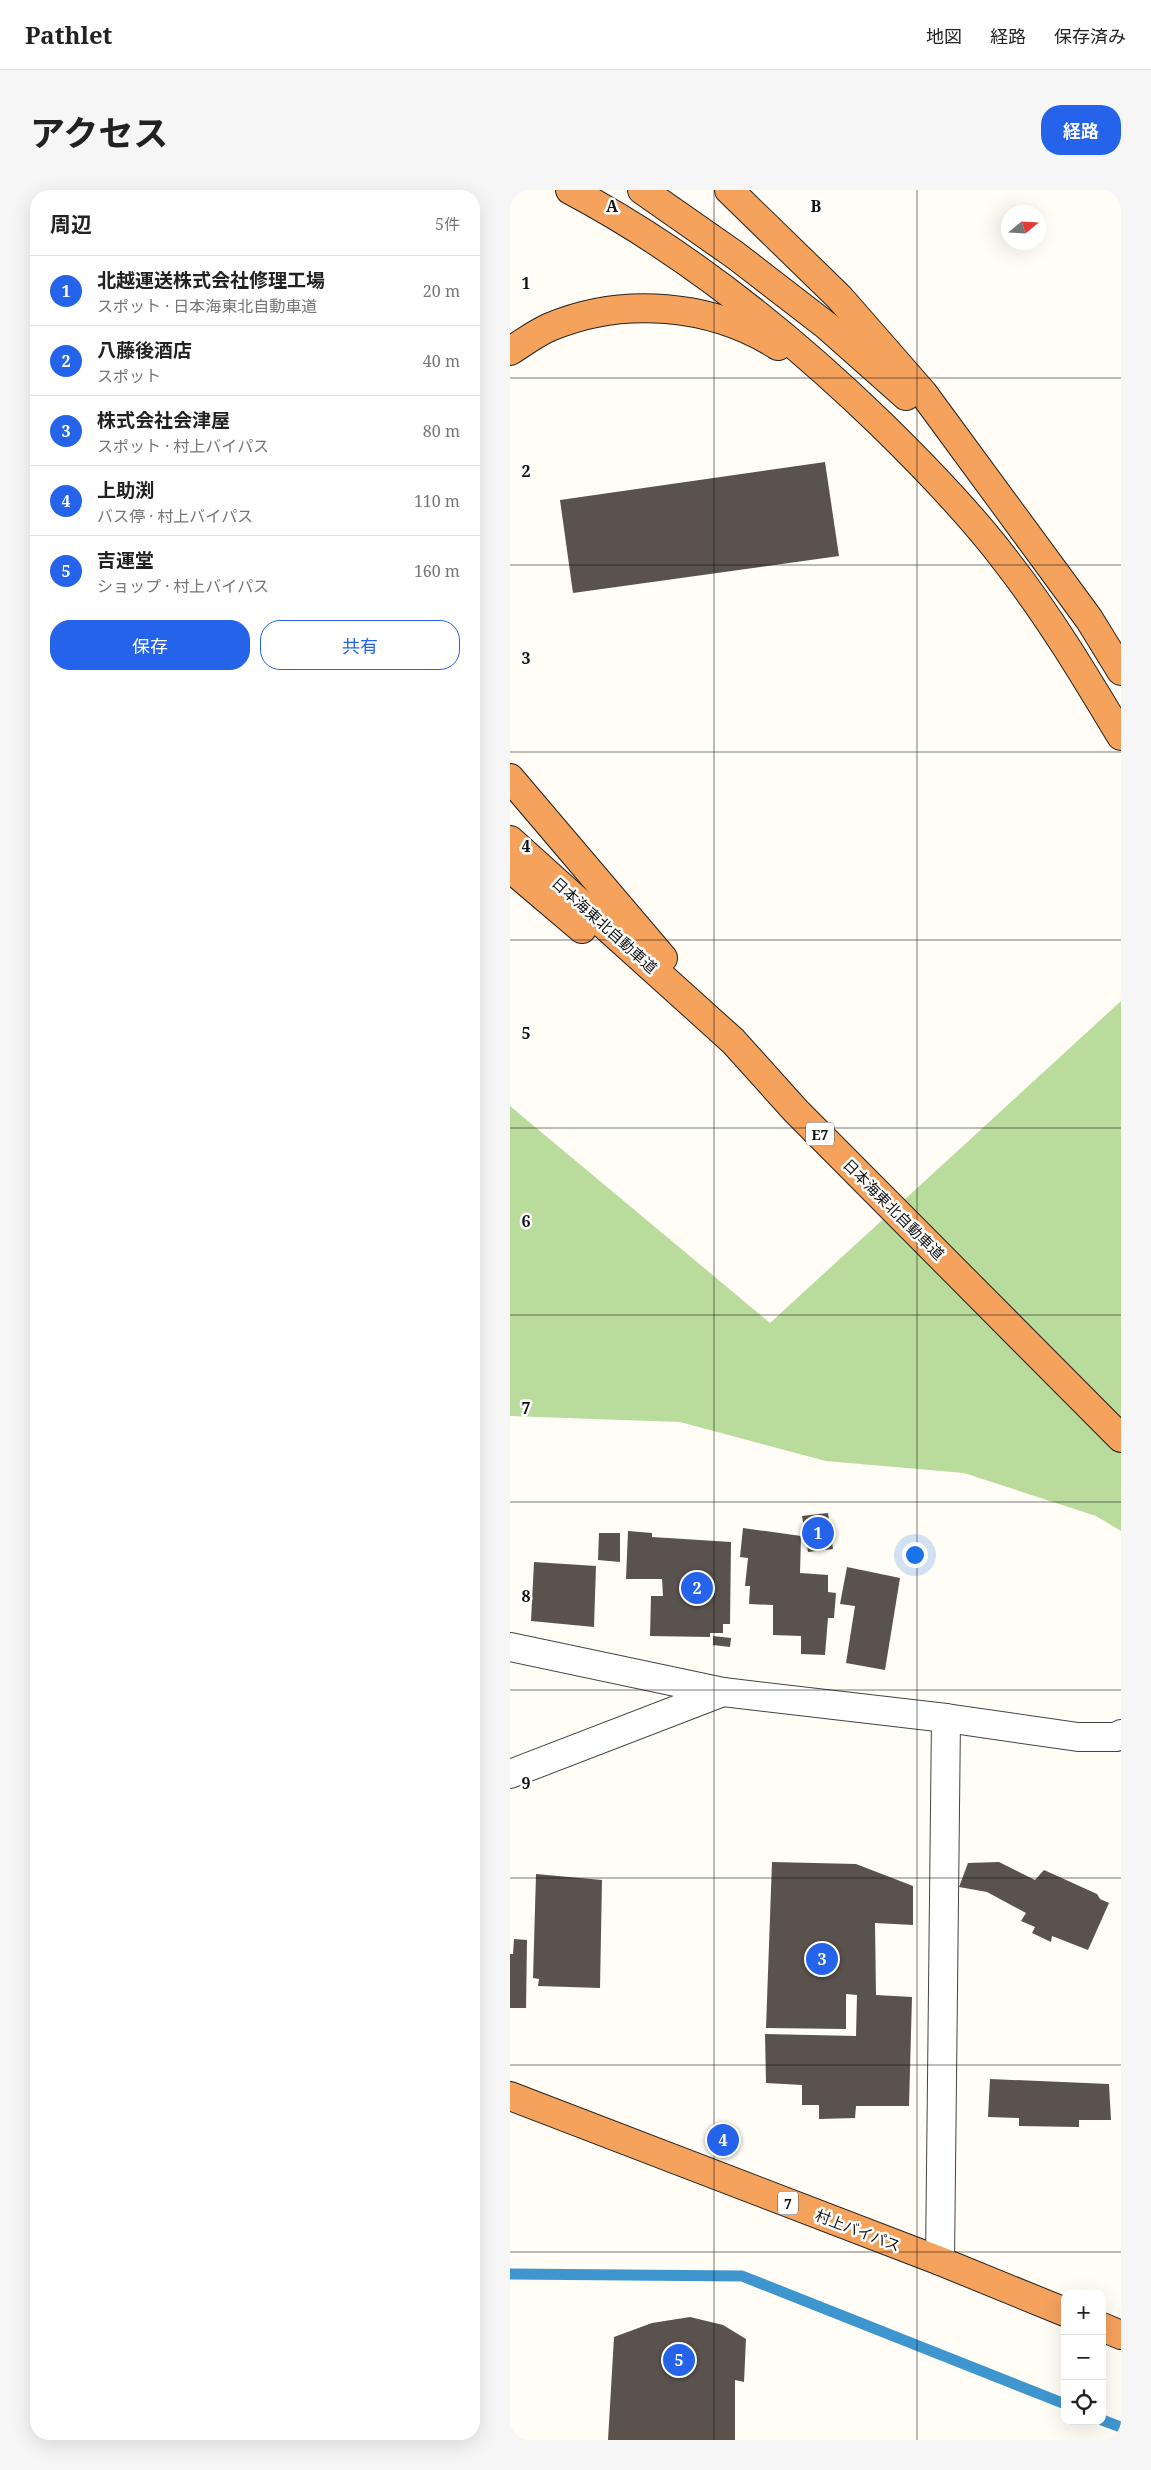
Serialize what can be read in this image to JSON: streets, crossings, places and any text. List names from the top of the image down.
{
  "streets": {
    "highway": [
      "日本海東北自動車道",
      "E7",
      "7",
      "村上バイパス"
    ]
  },
  "north": "right",
  "page": {
    "header": "Pathlet",
    "nav": ["地図", "経路", "保存済み"],
    "title": "アクセス",
    "buttons": [
      "経路",
      ["保存", "共有"]
    ],
    "heading": ["周辺", "5件"],
    "list": [
      {
        "mark": "1",
        "name": "北越運送株式会社修理工場",
        "note": "スポット · 日本海東北自動車道",
        "value": "20 m"
      },
      {
        "mark": "2",
        "name": "八藤後酒店",
        "note": "スポット",
        "value": "40 m"
      },
      {
        "mark": "3",
        "name": "株式会社会津屋",
        "note": "スポット · 村上バイパス",
        "value": "80 m"
      },
      {
        "mark": "4",
        "name": "上助渕",
        "note": "バス停 · 村上バイパス",
        "value": "110 m"
      },
      {
        "mark": "5",
        "name": "吉運堂",
        "note": "ショップ · 村上バイパス",
        "value": "160 m"
      }
    ],
    "pins": [
      "1",
      "2",
      "3",
      "4",
      "5"
    ],
    "map_buttons": ["+", "−"]
  },
  "grid": {
    "columns": ["A", "B"],
    "rows": [
      "1",
      "2",
      "3",
      "4",
      "5",
      "6",
      "7",
      "8",
      "9"
    ]
  }
}
